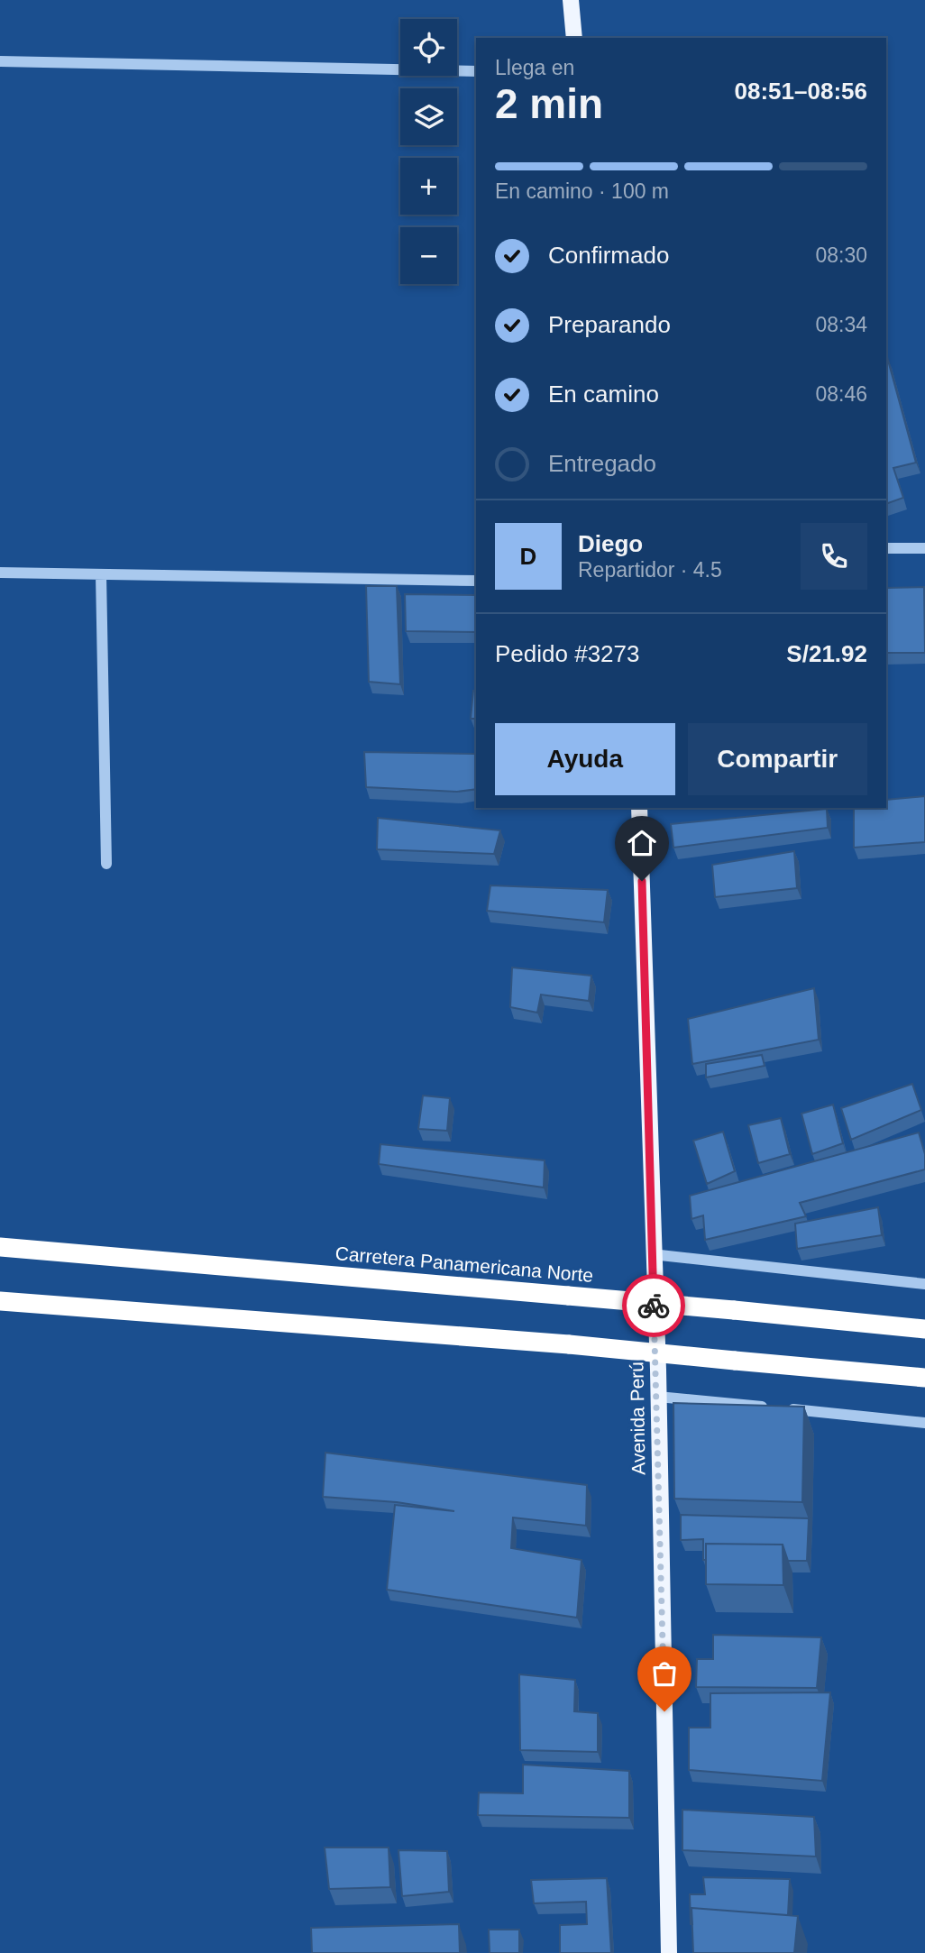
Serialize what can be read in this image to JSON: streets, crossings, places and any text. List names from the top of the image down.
{
  "streets": {
    "highway": ["Carretera Panamericana Norte"],
    "main road": ["Avenida Perú"]
  },
  "page": {
    "map_buttons": ["+", "−"],
    "heading": ["2 min", "Llega en", "08:51–08:56"],
    "panel": [
      "Diego",
      "Repartidor · 4.5",
      "Pedido #3273",
      "S/21.92"
    ],
    "bar": "En camino · 100 m",
    "list": [
      ["Confirmado", "08:30"],
      ["Preparando", "08:34"],
      ["En camino", "08:46"],
      "Entregado"
    ],
    "round": "D",
    "buttons": ["Ayuda", "Compartir"]
  }
}
